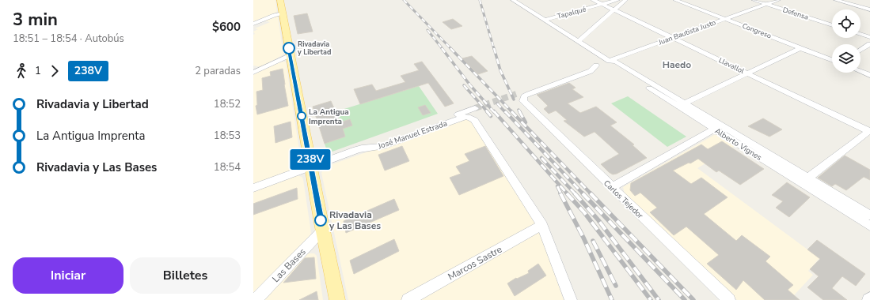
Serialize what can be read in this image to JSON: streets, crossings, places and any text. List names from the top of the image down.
{
  "streets": {
    "street": [
      "Tapalqué",
      "Defensa",
      "Congreso",
      "Juan Bautista Justo",
      "Llavallol",
      "José Manuel Estrada",
      "Alberto Vignes",
      "Carlos Tejedor",
      "Marcos Sastre",
      "Las Bases"
    ]
  },
  "crossings": [
    ["Tapalqué", "Llavallol"],
    ["Tapalqué", "Alberto Vignes"],
    ["Defensa", "Juan Bautista Justo"],
    ["Congreso", "Juan Bautista Justo"],
    ["Juan Bautista Justo", "Llavallol"],
    ["Juan Bautista Justo", "Alberto Vignes"],
    ["Juan Bautista Justo", "Carlos Tejedor"],
    ["José Manuel Estrada", "Marcos Sastre"]
  ],
  "districts": ["Haedo"],
  "places": ["Rivadavia y Libertad", "La Antigua Imprenta", "Rivadavia y Las Bases"],
  "lines": ["bus line 238V"],
  "page": {
    "heading": ["3 min", "18:51 – 18:54 · Autobús", "$600"],
    "on_map": "238V",
    "legs": ["1", "238V", "2 paradas"],
    "list": [
      {
        "name": "Rivadavia y Libertad",
        "value": "18:52"
      },
      {
        "name": "La Antigua Imprenta",
        "value": "18:53"
      },
      {
        "name": "Rivadavia y Las Bases",
        "value": "18:54"
      }
    ],
    "buttons": ["Iniciar", "Billetes"]
  }
}
